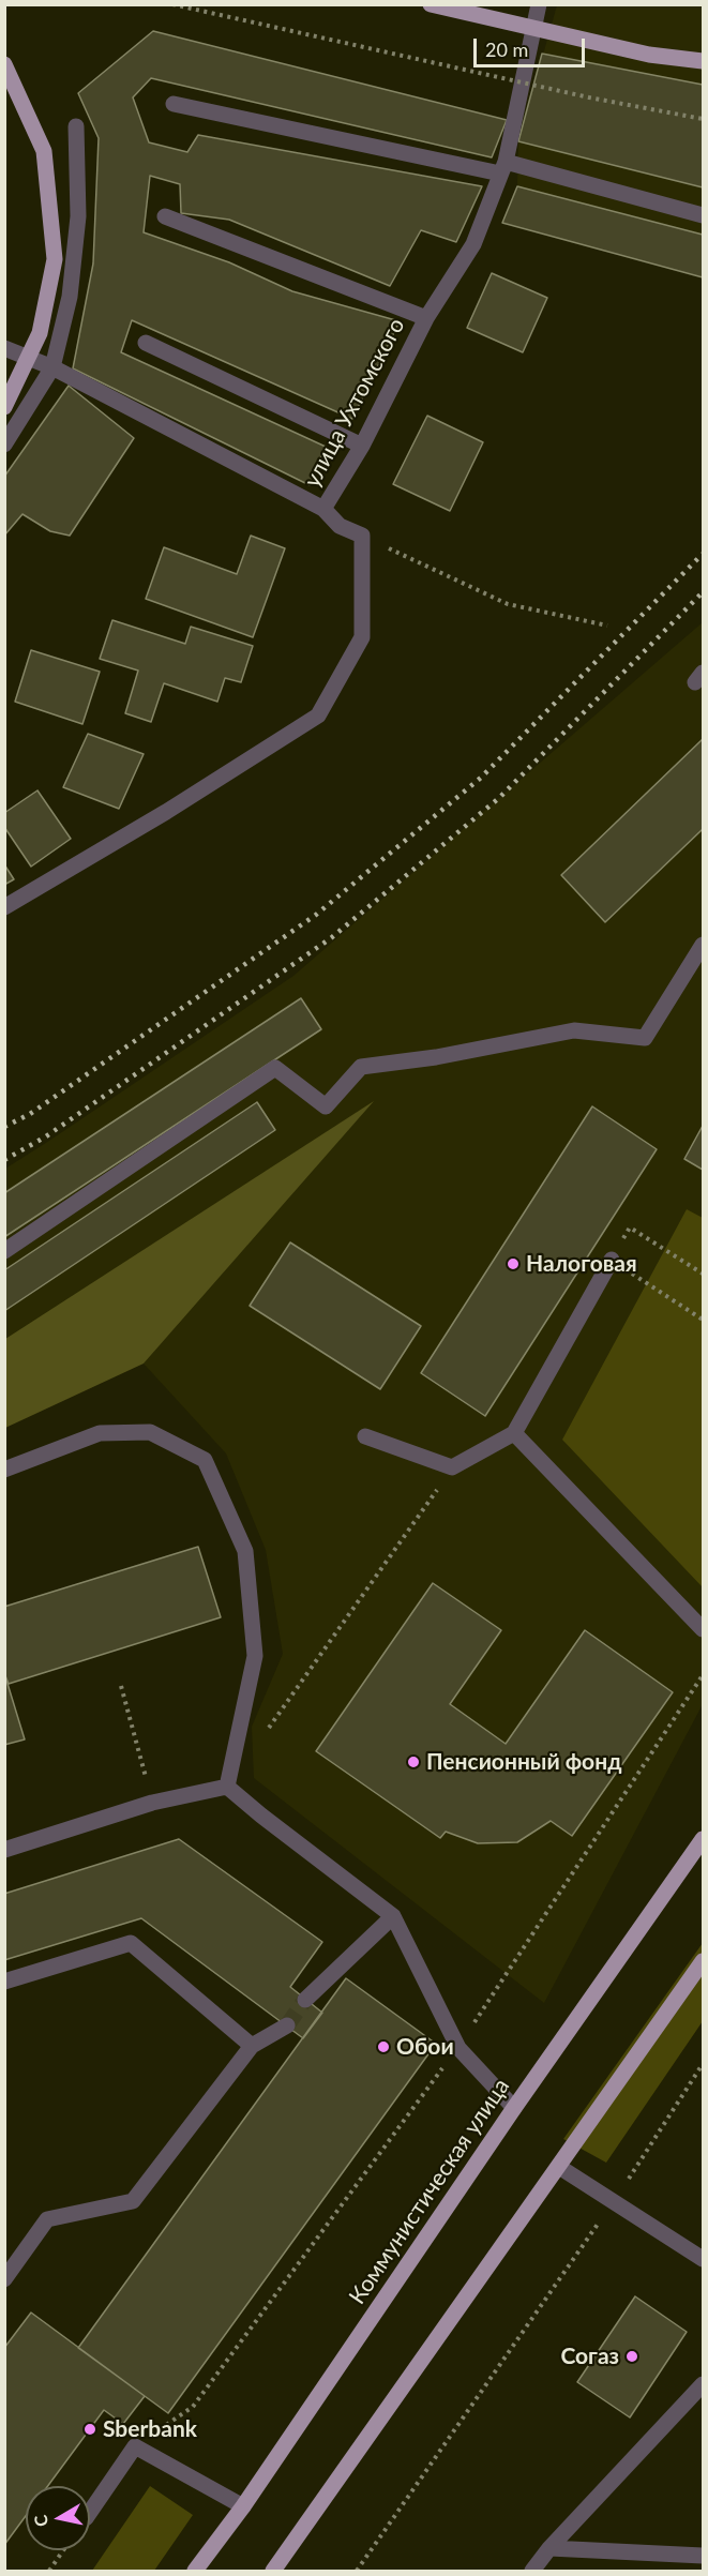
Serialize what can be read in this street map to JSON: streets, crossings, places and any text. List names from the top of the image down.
{
  "streets": {
    "main road": ["Коммунистическая улица"],
    "street": ["улица Ухтомского"]
  },
  "places": [
    "Налоговая",
    "Пенсионный фонд",
    "Обои",
    "Согаз",
    "Sberbank"
  ],
  "scale_bar": "20 m",
  "north": "left"
}
